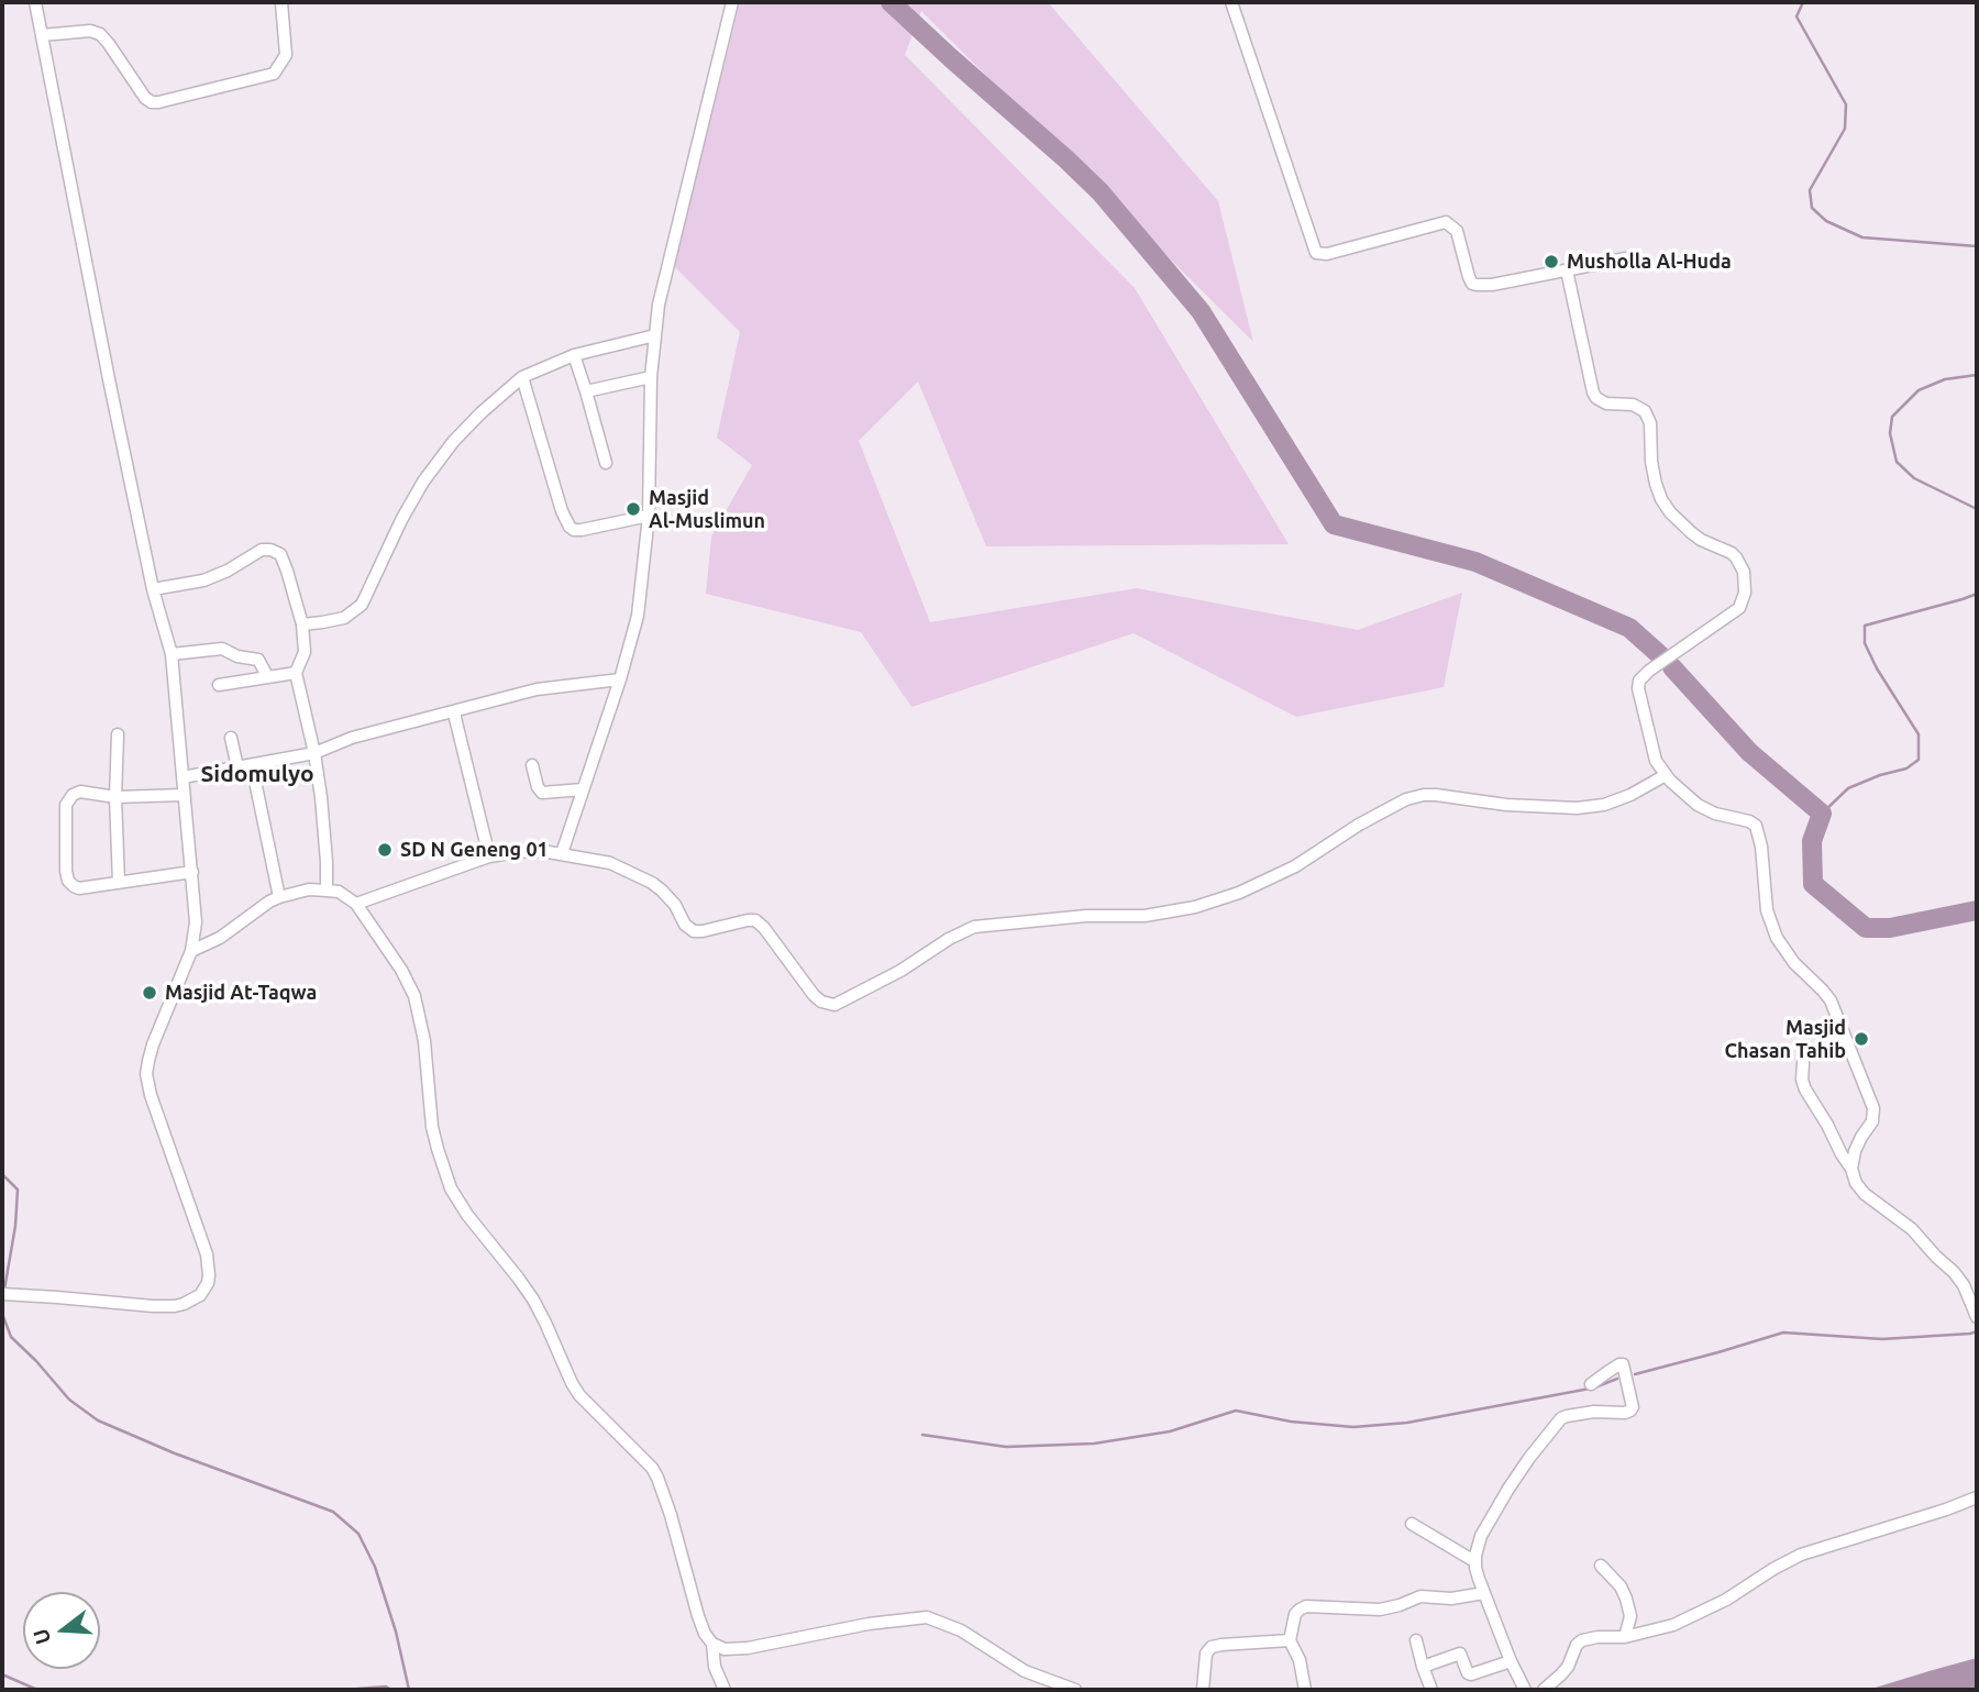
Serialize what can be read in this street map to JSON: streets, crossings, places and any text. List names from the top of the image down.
{
  "districts": ["Sidomulyo"],
  "places": [
    "Musholla Al-Huda",
    "Masjid Al-Muslimun",
    "SD N Geneng 01",
    "Masjid At-Taqwa",
    "Masjid Chasan Tahib"
  ],
  "north": "left"
}
